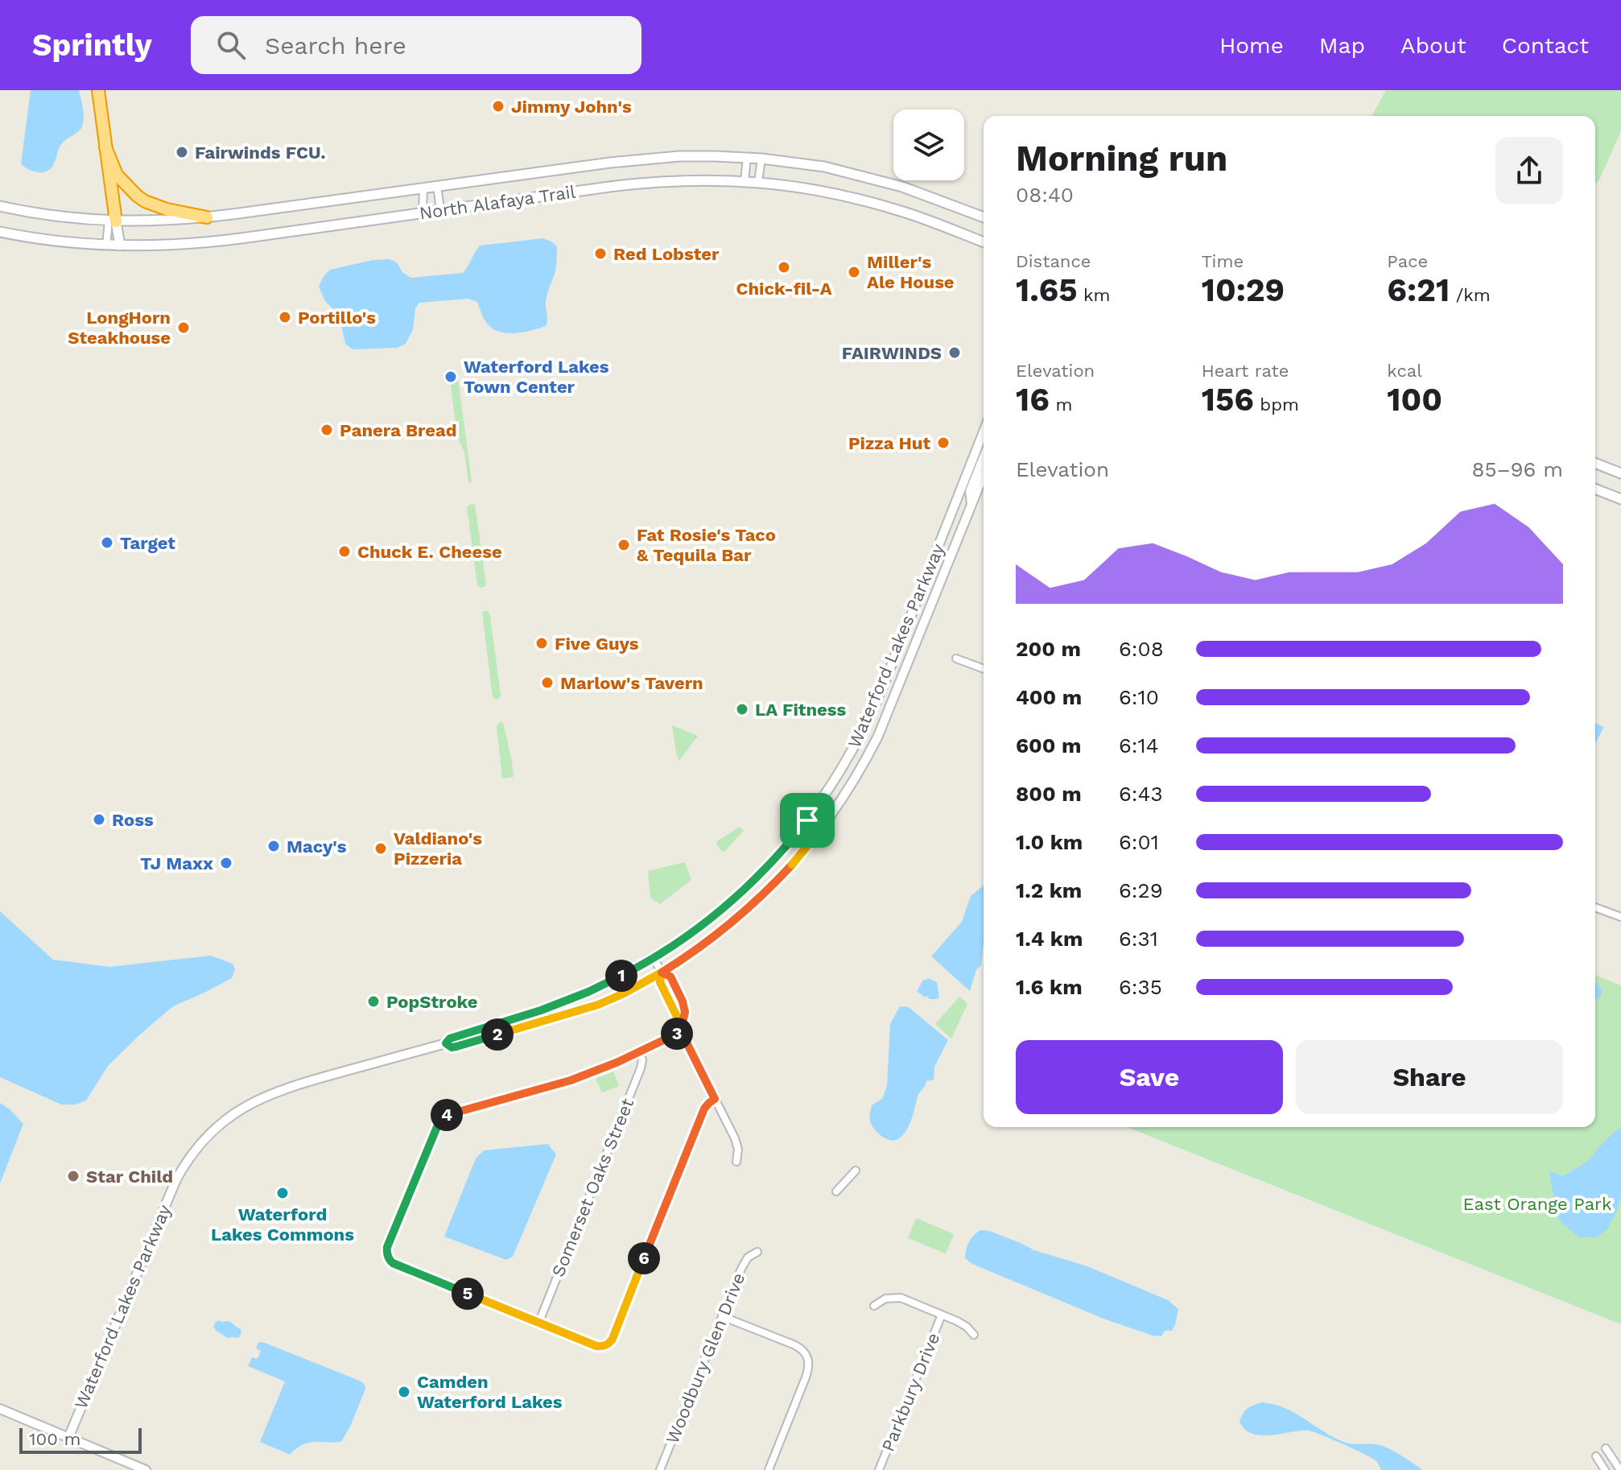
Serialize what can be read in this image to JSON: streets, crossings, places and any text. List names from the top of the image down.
{
  "streets": {
    "main road": ["North Alafaya Trail"],
    "street": [
      "Waterford Lakes Parkway",
      "Somerset Oaks Street",
      "Woodbury Glen Drive",
      "Parkbury Drive"
    ]
  },
  "parks": ["East Orange Park"],
  "places": [
    "Jimmy John's",
    "Fairwinds FCU.",
    "Red Lobster",
    "Chick-fil-A",
    "Miller's Ale House",
    "Portillo's",
    "LongHorn Steakhouse",
    "FAIRWINDS",
    "Waterford Lakes Town Center",
    "Panera Bread",
    "Pizza Hut",
    "Target",
    "Fat Rosie's Taco & Tequila Bar",
    "Chuck E. Cheese",
    "Five Guys",
    "Marlow's Tavern",
    "LA Fitness",
    "Ross",
    "Macy's",
    "Valdiano's Pizzeria",
    "TJ Maxx",
    "PopStroke",
    "Star Child",
    "Waterford Lakes Commons",
    "Camden Waterford Lakes"
  ],
  "scale_bar": "100 m",
  "page": {
    "header": "Sprintly",
    "search": "Search here",
    "nav": [
      "Home",
      "Map",
      "About",
      "Contact"
    ],
    "heading": ["Morning run", "08:40"],
    "stats": [
      ["Distance", "1.65 km"],
      ["Time", "10:29"],
      ["Pace", "6:21 /km"],
      ["Elevation", "16 m"],
      ["Heart rate", "156 bpm"],
      ["kcal", "100"]
    ],
    "chart": ["Elevation", "85–96 m"],
    "list": [
      {
        "name": "200 m",
        "note": "6:08"
      },
      {
        "name": "400 m",
        "note": "6:10"
      },
      {
        "name": "600 m",
        "note": "6:14"
      },
      {
        "name": "800 m",
        "note": "6:43"
      },
      {
        "name": "1.0 km",
        "note": "6:01"
      },
      {
        "name": "1.2 km",
        "note": "6:29"
      },
      {
        "name": "1.4 km",
        "note": "6:31"
      },
      {
        "name": "1.6 km",
        "note": "6:35"
      }
    ],
    "pins": [
      "1",
      "3",
      "2",
      "4",
      "6",
      "5"
    ],
    "buttons": ["Save", "Share"],
    "scale": "100 m"
  }
}
